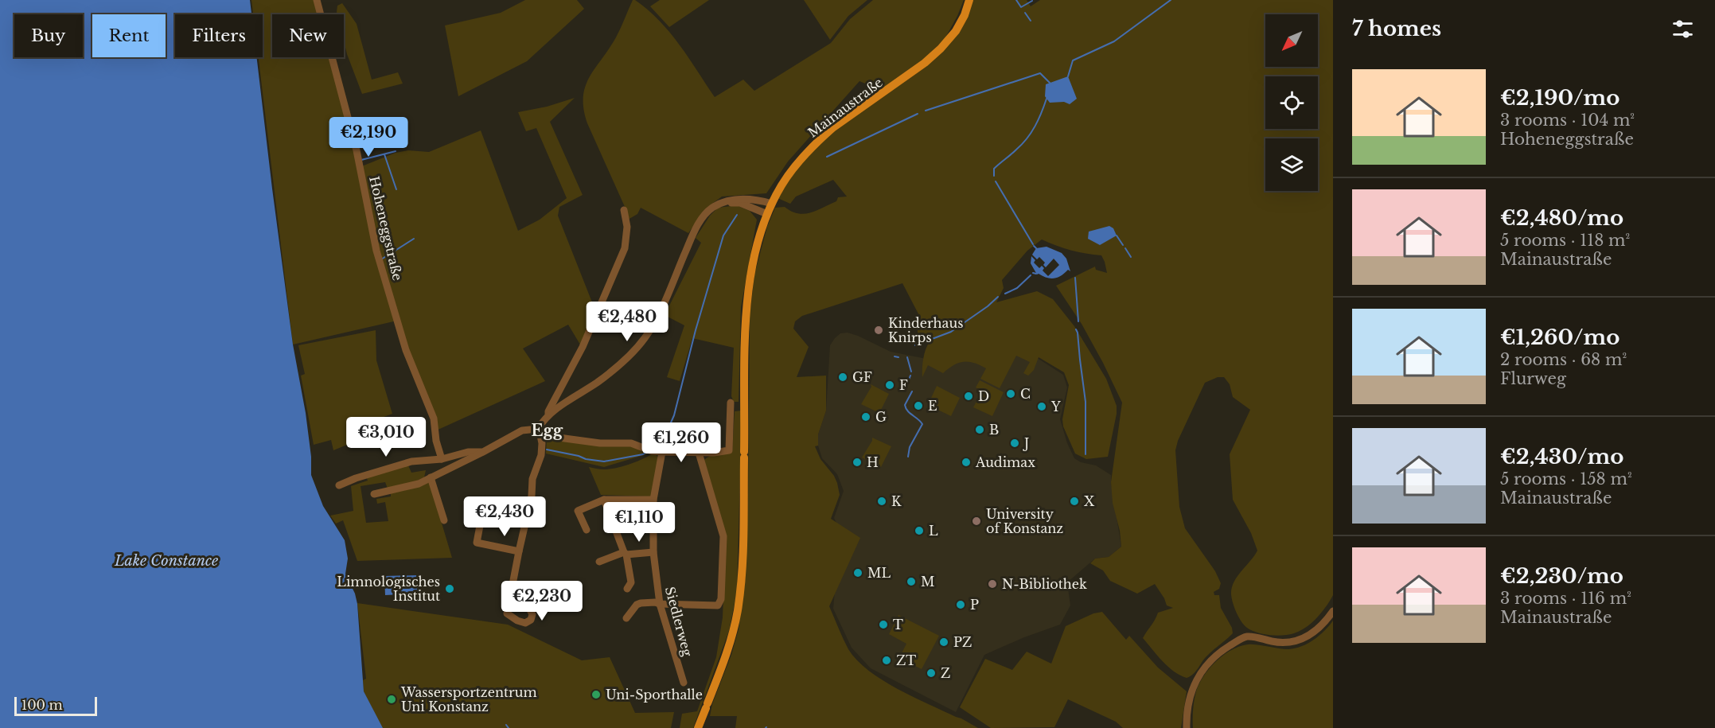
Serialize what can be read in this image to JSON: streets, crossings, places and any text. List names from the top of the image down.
{
  "streets": {
    "main road": ["Mainaustraße"],
    "street": ["Hoheneggstraße", "Siedlerweg"]
  },
  "districts": ["Egg"],
  "water": ["Lake Constance"],
  "places": [
    "Kinderhaus Knirps",
    "GF",
    "F",
    "C",
    "D",
    "E",
    "Y",
    "G",
    "B",
    "J",
    "H",
    "Audimax",
    "K",
    "X",
    "University of Konstanz",
    "L",
    "ML",
    "M",
    "N-Bibliothek",
    "Limnologisches Institut",
    "P",
    "T",
    "PZ",
    "ZT",
    "Z",
    "Uni-Sporthalle",
    "Wassersportzentrum Uni Konstanz"
  ],
  "scale_bar": "100 m",
  "north": "bottom left",
  "page": {
    "heading": "7 homes",
    "chip": [
      "Buy",
      "Rent",
      "Filters",
      "New"
    ],
    "list": [
      {
        "name": "€2,190/mo",
        "note": "3 rooms · 104 m² · Hoheneggstraße"
      },
      {
        "name": "€2,480/mo",
        "note": "5 rooms · 118 m² · Mainaustraße"
      },
      {
        "name": "€1,260/mo",
        "note": "2 rooms · 68 m² · Flurweg"
      },
      {
        "name": "€2,430/mo",
        "note": "5 rooms · 158 m² · Mainaustraße"
      },
      {
        "name": "€2,230/mo",
        "note": "3 rooms · 116 m² · Mainaustraße"
      }
    ],
    "price": [
      "€2,190",
      "€2,480",
      "€3,010",
      "€1,260",
      "€2,430",
      "€1,110",
      "€2,230"
    ],
    "scale": "100 m"
  }
}
